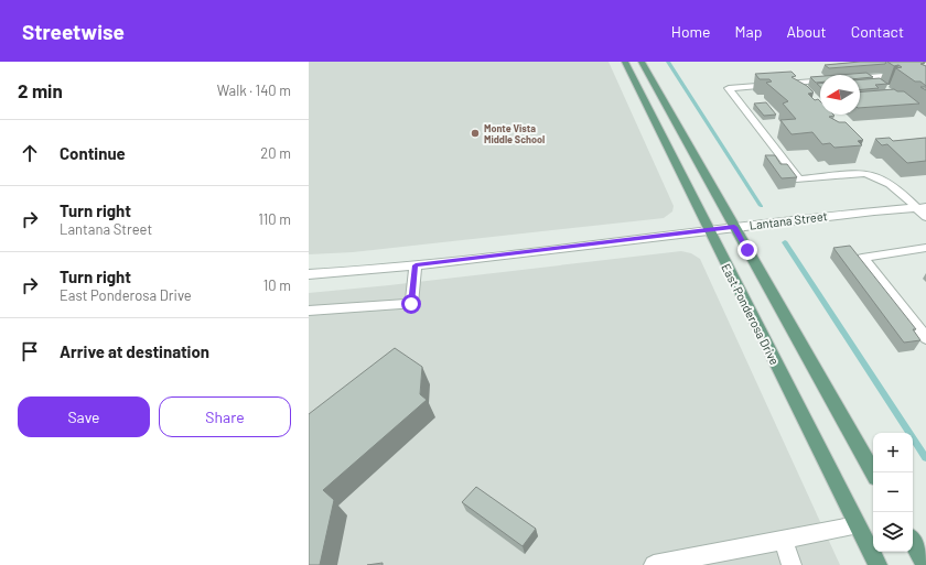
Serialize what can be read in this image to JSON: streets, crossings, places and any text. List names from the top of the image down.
{
  "streets": {
    "main road": ["East Ponderosa Drive"],
    "street": ["Lantana Street"]
  },
  "crossings": [
    ["Lantana Street", "East Ponderosa Drive"]
  ],
  "places": ["Monte Vista Middle School"],
  "north": "left",
  "page": {
    "header": "Streetwise",
    "nav": [
      "Home",
      "Map",
      "About",
      "Contact"
    ],
    "heading": ["2 min", "Walk · 140 m"],
    "list": [
      ["Continue", "20 m"],
      ["Turn right", "Lantana Street", "110 m"],
      ["Turn right", "East Ponderosa Drive", "10 m"],
      "Arrive at destination"
    ],
    "buttons": ["Save", "Share"],
    "map_buttons": ["+", "−"]
  }
}
